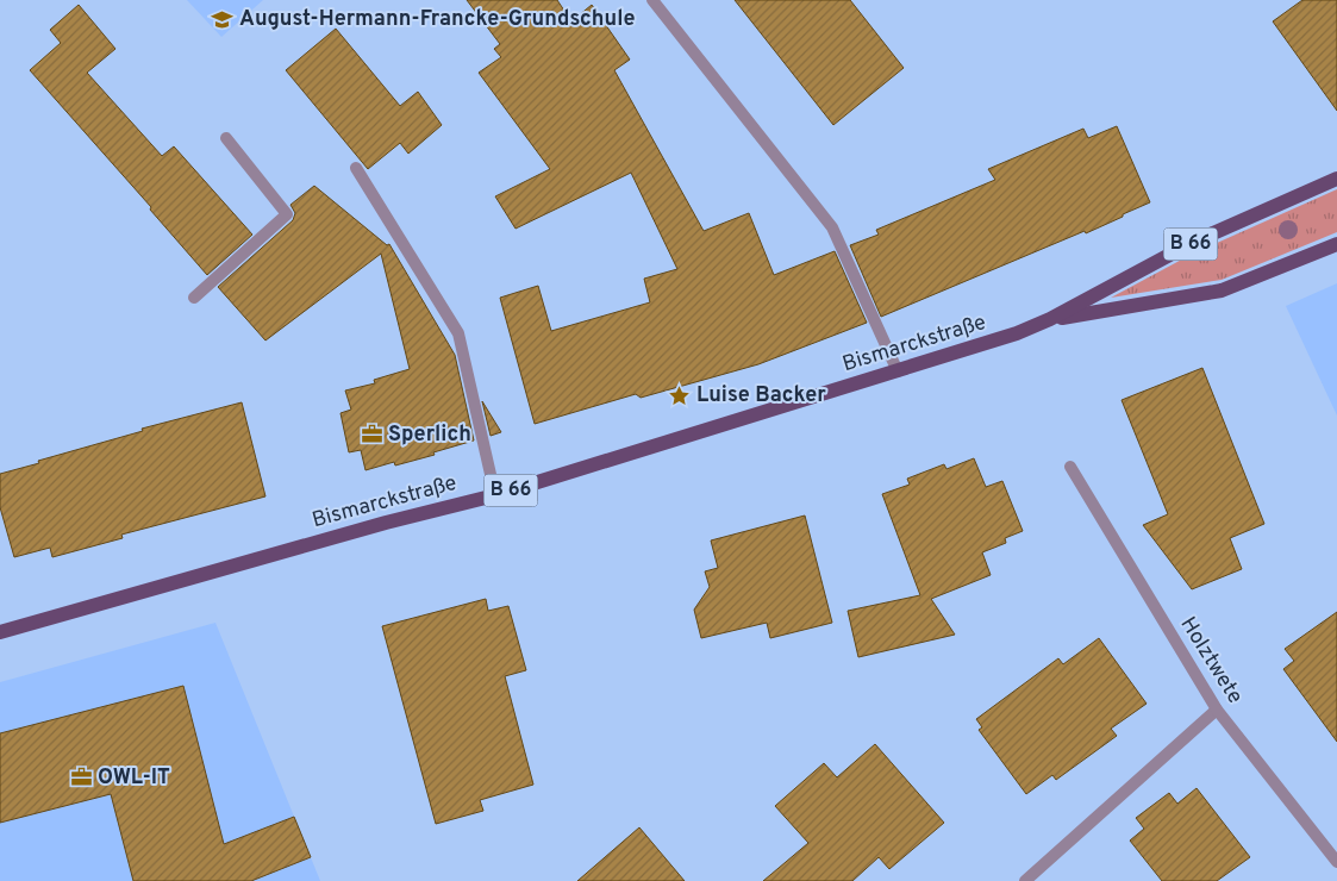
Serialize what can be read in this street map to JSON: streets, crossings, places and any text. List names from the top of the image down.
{
  "streets": {
    "main road": ["B 66", "Bismarckstraße"],
    "street": ["Holztwete"]
  },
  "places": {
    "school or university": ["August-Hermann-Francke-Grundschule"],
    "place": ["Luise Backer"],
    "office": ["Sperlich", "OWL-IT"]
  }
}
